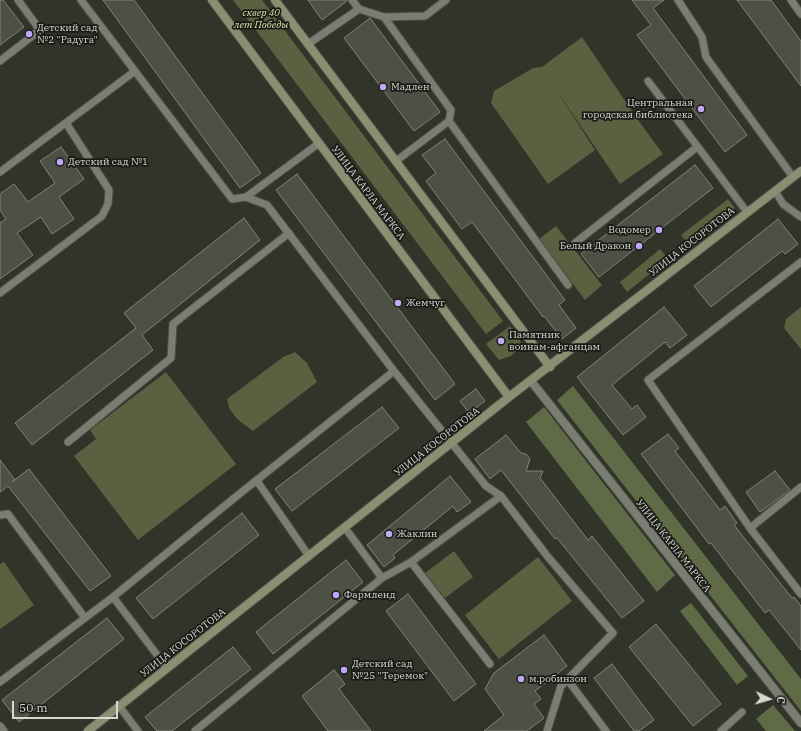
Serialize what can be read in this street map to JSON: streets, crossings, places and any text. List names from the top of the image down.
{
  "streets": {
    "street": ["УЛИЦА КАРЛА МАРКСА", "УЛИЦА КОСОРОТОВА"]
  },
  "crossings": [
    ["УЛИЦА КАРЛА МАРКСА", "УЛИЦА КОСОРОТОВА"]
  ],
  "parks": ["сквер 40 лет Победы"],
  "places": [
    "Детский сад №2 \"Радуга\"",
    "Мадлен",
    "Центральная городская библиотека",
    "Детский сад №1",
    "Водомер",
    "Белый Дракон",
    "Жемчуг",
    "Памятник воинам-афганцам",
    "Жаклин",
    "Фармленд",
    "Детский сад №25 \"Теремок\"",
    "м.робинзон"
  ],
  "scale_bar": "50 m",
  "north": "right"
}
